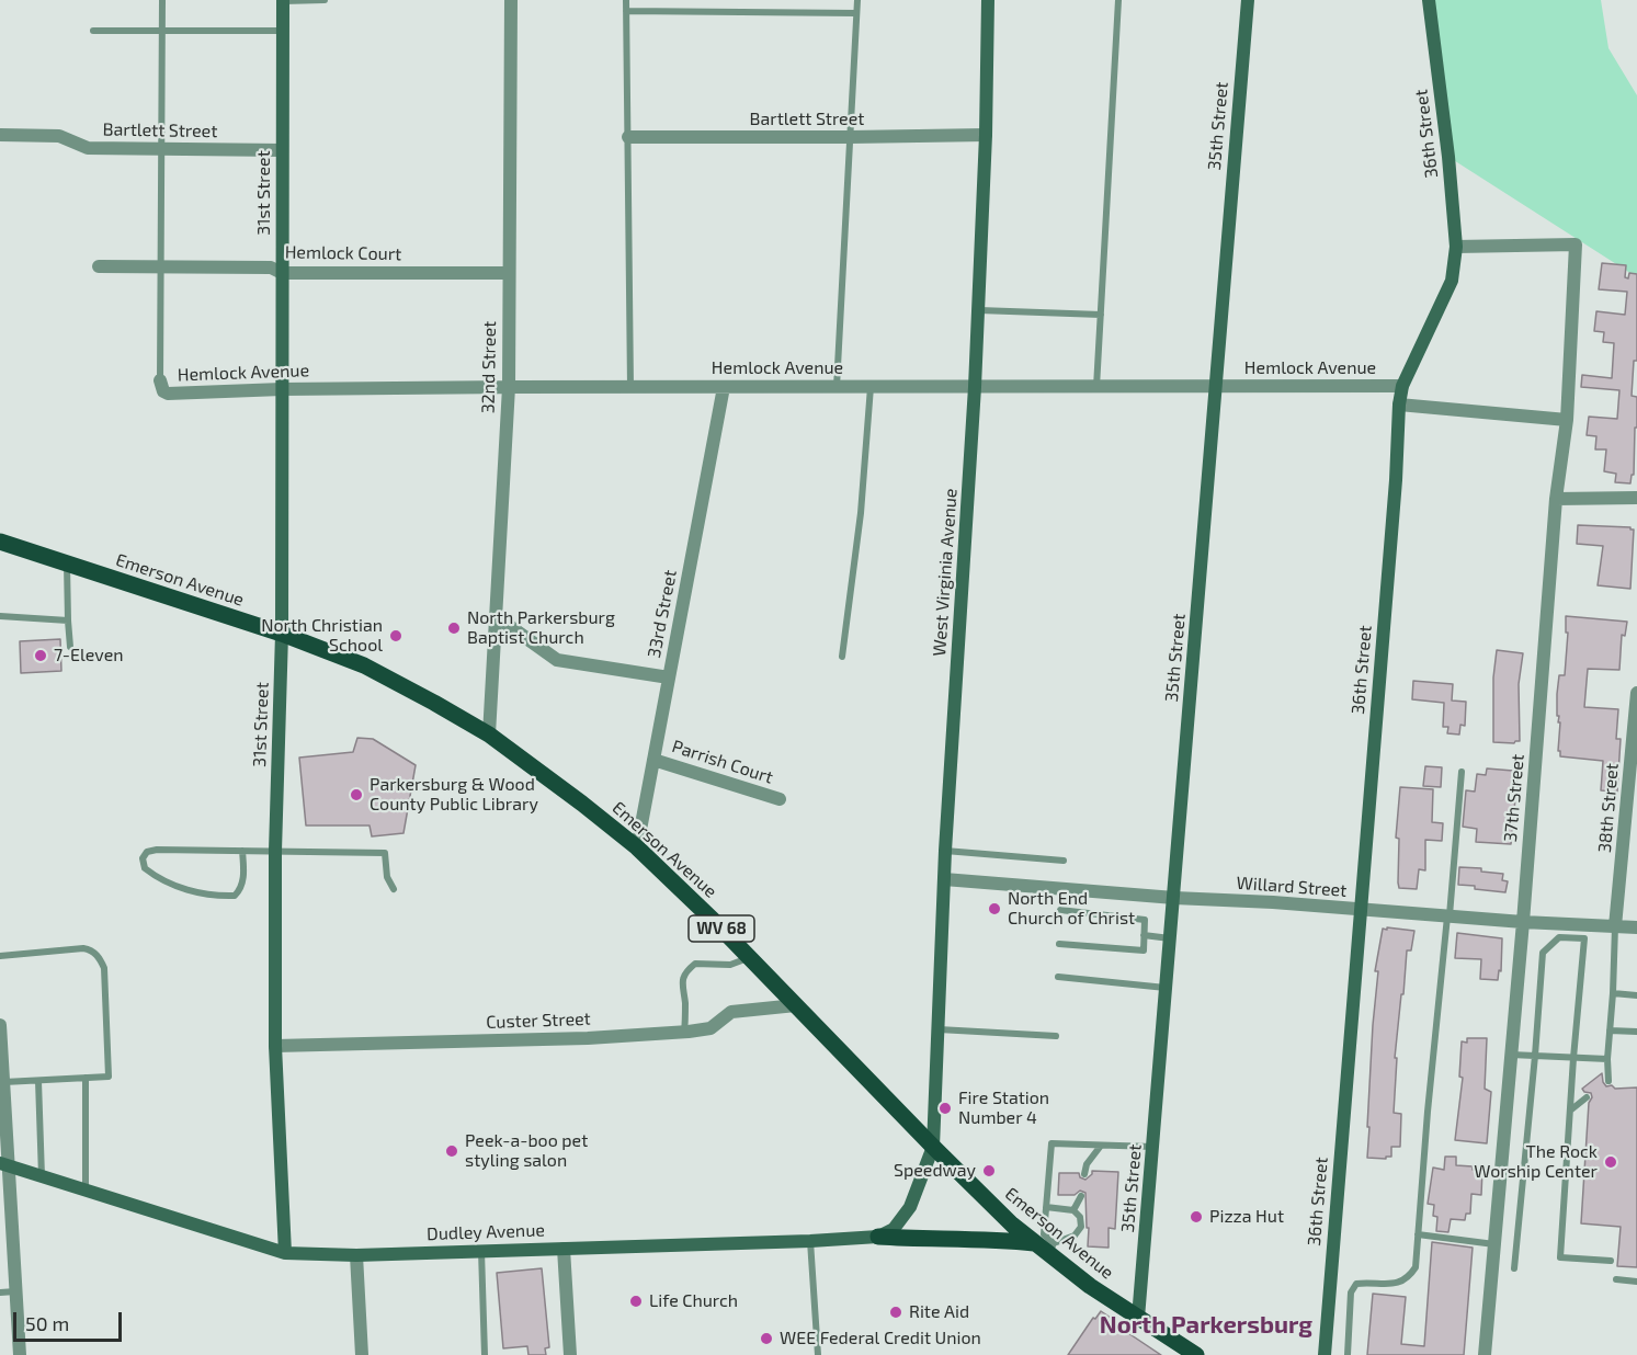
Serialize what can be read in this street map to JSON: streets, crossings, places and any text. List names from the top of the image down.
{
  "streets": {
    "main road": ["Emerson Avenue", "WV 68"],
    "street": [
      "Bartlett Street",
      "35th Street",
      "36th Street",
      "31st Street",
      "Hemlock Court",
      "32nd Street",
      "Hemlock Avenue",
      "West Virginia Avenue",
      "33rd Street",
      "Parrish Court",
      "37th Street",
      "38th Street",
      "Willard Street",
      "Custer Street",
      "Dudley Avenue"
    ]
  },
  "crossings": [
    ["Bartlett Street", "31st Street"],
    ["Bartlett Street", "West Virginia Avenue"],
    ["35th Street", "Hemlock Avenue"],
    ["35th Street", "Emerson Avenue"],
    ["35th Street", "Willard Street"],
    ["36th Street", "Hemlock Avenue"],
    ["36th Street", "37th Street"],
    ["36th Street", "Willard Street"],
    ["31st Street", "Hemlock Court"],
    ["31st Street", "Hemlock Avenue"],
    ["31st Street", "Emerson Avenue"],
    ["31st Street", "Custer Street"],
    ["31st Street", "Dudley Avenue"],
    ["Hemlock Court", "32nd Street"],
    ["32nd Street", "Hemlock Avenue"],
    ["32nd Street", "Emerson Avenue"],
    ["Hemlock Avenue", "West Virginia Avenue"],
    ["Hemlock Avenue", "33rd Street"],
    ["West Virginia Avenue", "Emerson Avenue"],
    ["West Virginia Avenue", "Willard Street"],
    ["Emerson Avenue", "33rd Street"],
    ["Emerson Avenue", "Custer Street"],
    ["33rd Street", "Parrish Court"],
    ["37th Street", "Willard Street"],
    ["38th Street", "Willard Street"]
  ],
  "districts": ["North Parkersburg"],
  "places": [
    "North Parkersburg Baptist Church",
    "North Christian School",
    "7-Eleven",
    "Parkersburg & Wood County Public Library",
    "North End Church of Christ",
    "Fire Station Number 4",
    "Peek-a-boo pet styling salon",
    "The Rock Worship Center",
    "Speedway",
    "Pizza Hut",
    "Life Church",
    "Rite Aid",
    "WEE Federal Credit Union"
  ],
  "scale_bar": "50 m"
}
